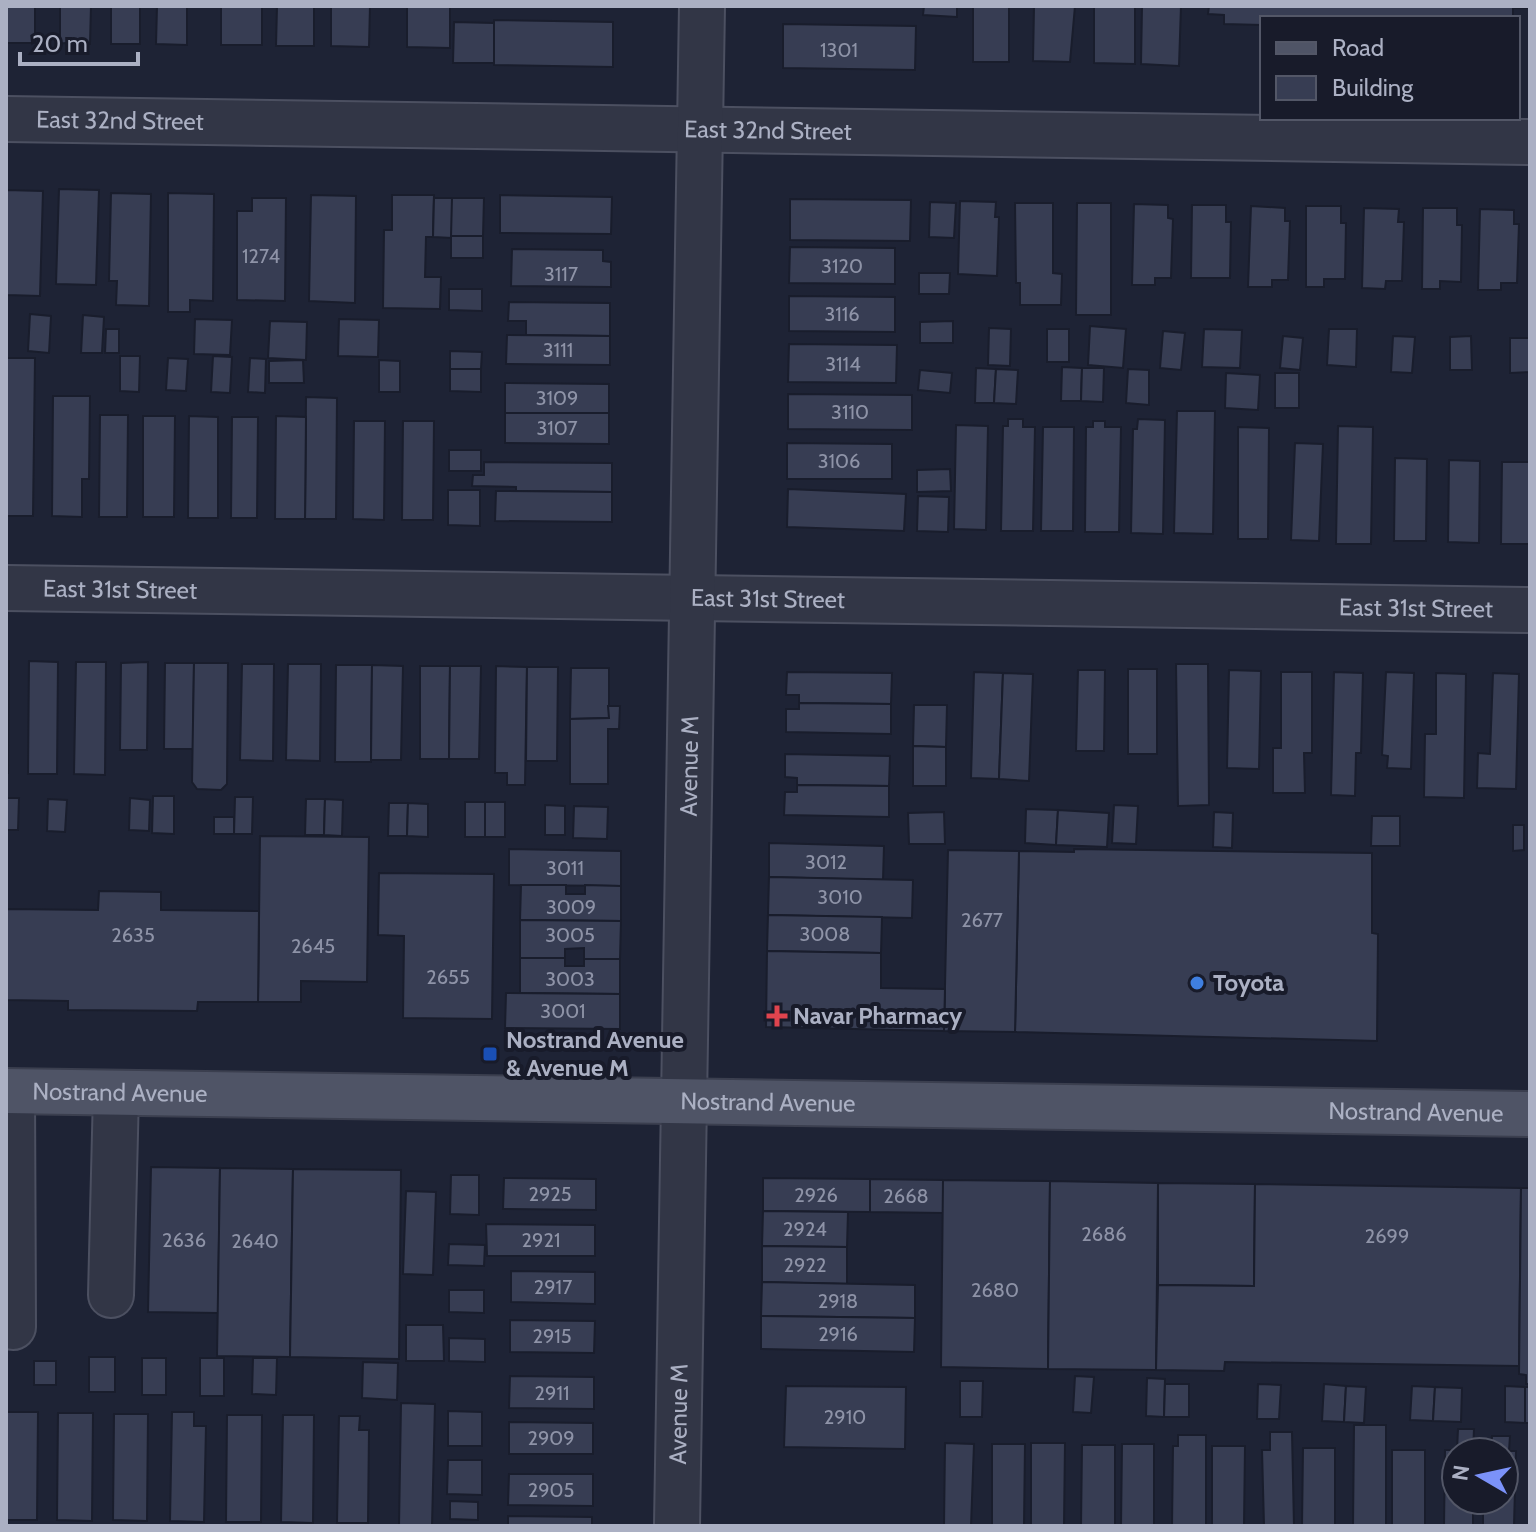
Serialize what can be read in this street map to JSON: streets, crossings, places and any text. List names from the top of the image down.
{
  "streets": {
    "main road": ["Nostrand Avenue"],
    "street": ["East 32nd Street", "East 31st Street", "Avenue M"]
  },
  "crossings": [
    ["East 32nd Street", "Avenue M"],
    ["East 31st Street", "Avenue M"],
    ["Avenue M", "Nostrand Avenue"]
  ],
  "places": {
    "other": ["Toyota"],
    "health": ["Navar Pharmacy"],
    "transit": ["Nostrand Avenue & Avenue M"]
  },
  "house_numbers": [
    "1301",
    "1274",
    "3120",
    "3117",
    "3116",
    "3111",
    "3114",
    "3109",
    "3110",
    "3107",
    "3106",
    "3012",
    "3011",
    "3010",
    "3009",
    "2677",
    "3008",
    "2635",
    "3005",
    "2645",
    "2655",
    "3003",
    "3001",
    "2925",
    "2926",
    "2668",
    "2924",
    "2686",
    "2699",
    "2636",
    "2921",
    "2640",
    "2922",
    "2917",
    "2680",
    "2918",
    "2916",
    "2915",
    "2911",
    "2910",
    "2909",
    "2905"
  ],
  "legend": ["Road", "Building"],
  "scale_bar": "20 m",
  "north": "left"
}
